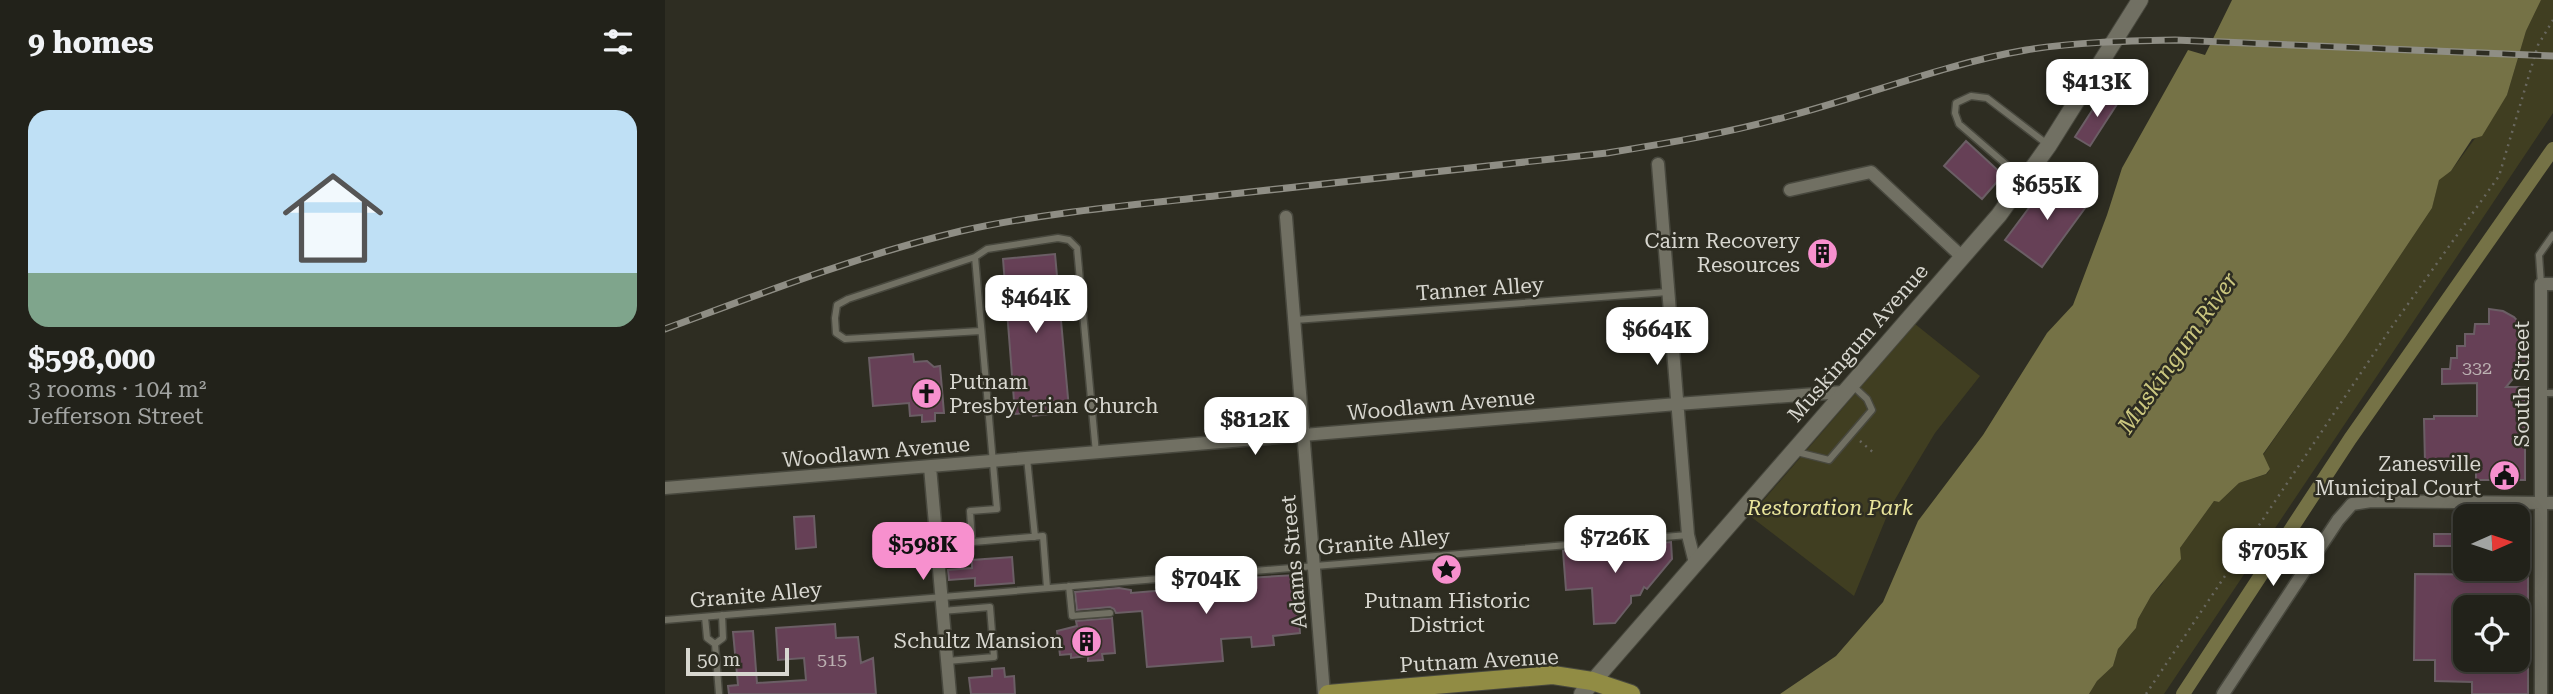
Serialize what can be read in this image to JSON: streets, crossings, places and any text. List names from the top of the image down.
{
  "streets": {
    "main road": ["Putnam Avenue"],
    "street": [
      "Muskingum Avenue",
      "South Street",
      "Woodlawn Avenue",
      "Adams Street"
    ],
    "lane": ["Tanner Alley", "Granite Alley"]
  },
  "crossings": [
    ["Tanner Alley", "Adams Street"],
    ["Muskingum Avenue", "Woodlawn Avenue"],
    ["Muskingum Avenue", "Putnam Avenue"],
    ["Woodlawn Avenue", "Adams Street"],
    ["Granite Alley", "Adams Street"],
    ["Adams Street", "Putnam Avenue"]
  ],
  "water": ["Muskingum River"],
  "parks": ["Restoration Park"],
  "places": {
    "building": ["Cairn Recovery Resources", "Schultz Mansion"],
    "church": ["Putnam Presbyterian Church"],
    "public building": ["Zanesville Municipal Court"],
    "place": ["Putnam Historic District"]
  },
  "house_numbers": ["332", "515"],
  "scale_bar": "50 m",
  "north": "right",
  "page": {
    "heading": "9 homes",
    "price": [
      "$413K",
      "$655K",
      "$464K",
      "$664K",
      "$812K",
      "$726K",
      "$598K",
      "$705K",
      "$704K"
    ],
    "list": [
      {
        "name": "$598,000",
        "note": "3 rooms · 104 m² · Jefferson Street"
      }
    ],
    "scale": "50 m"
  }
}
